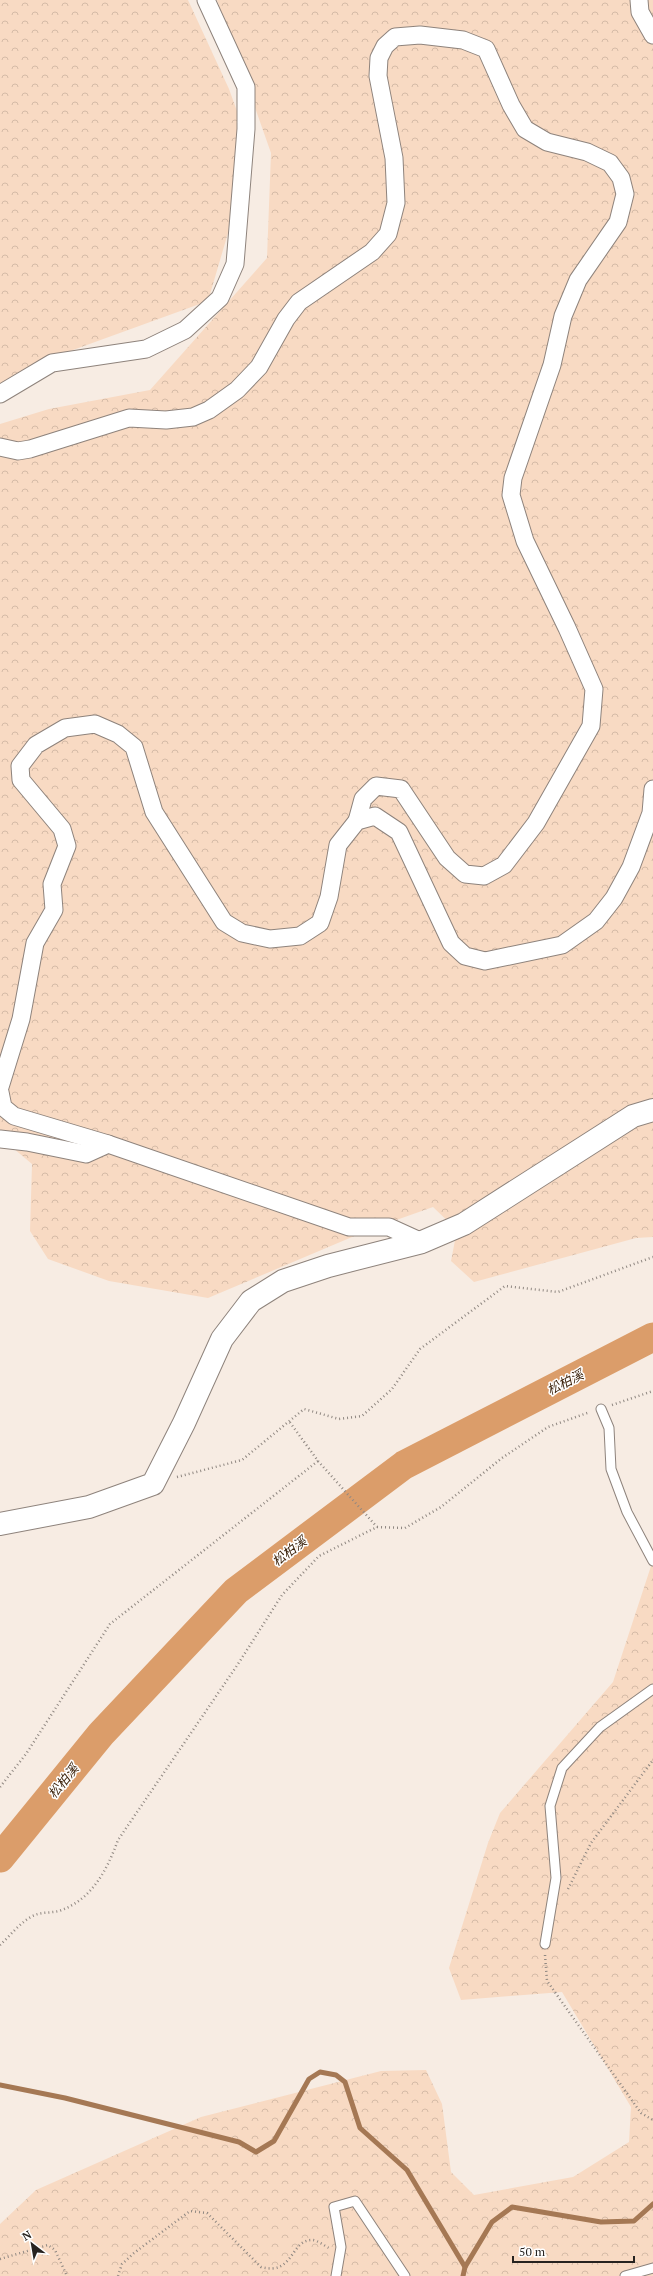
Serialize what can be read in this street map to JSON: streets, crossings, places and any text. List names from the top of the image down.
{
  "water": ["松柏溪"],
  "scale_bar": "50 m",
  "north": "top left"
}
